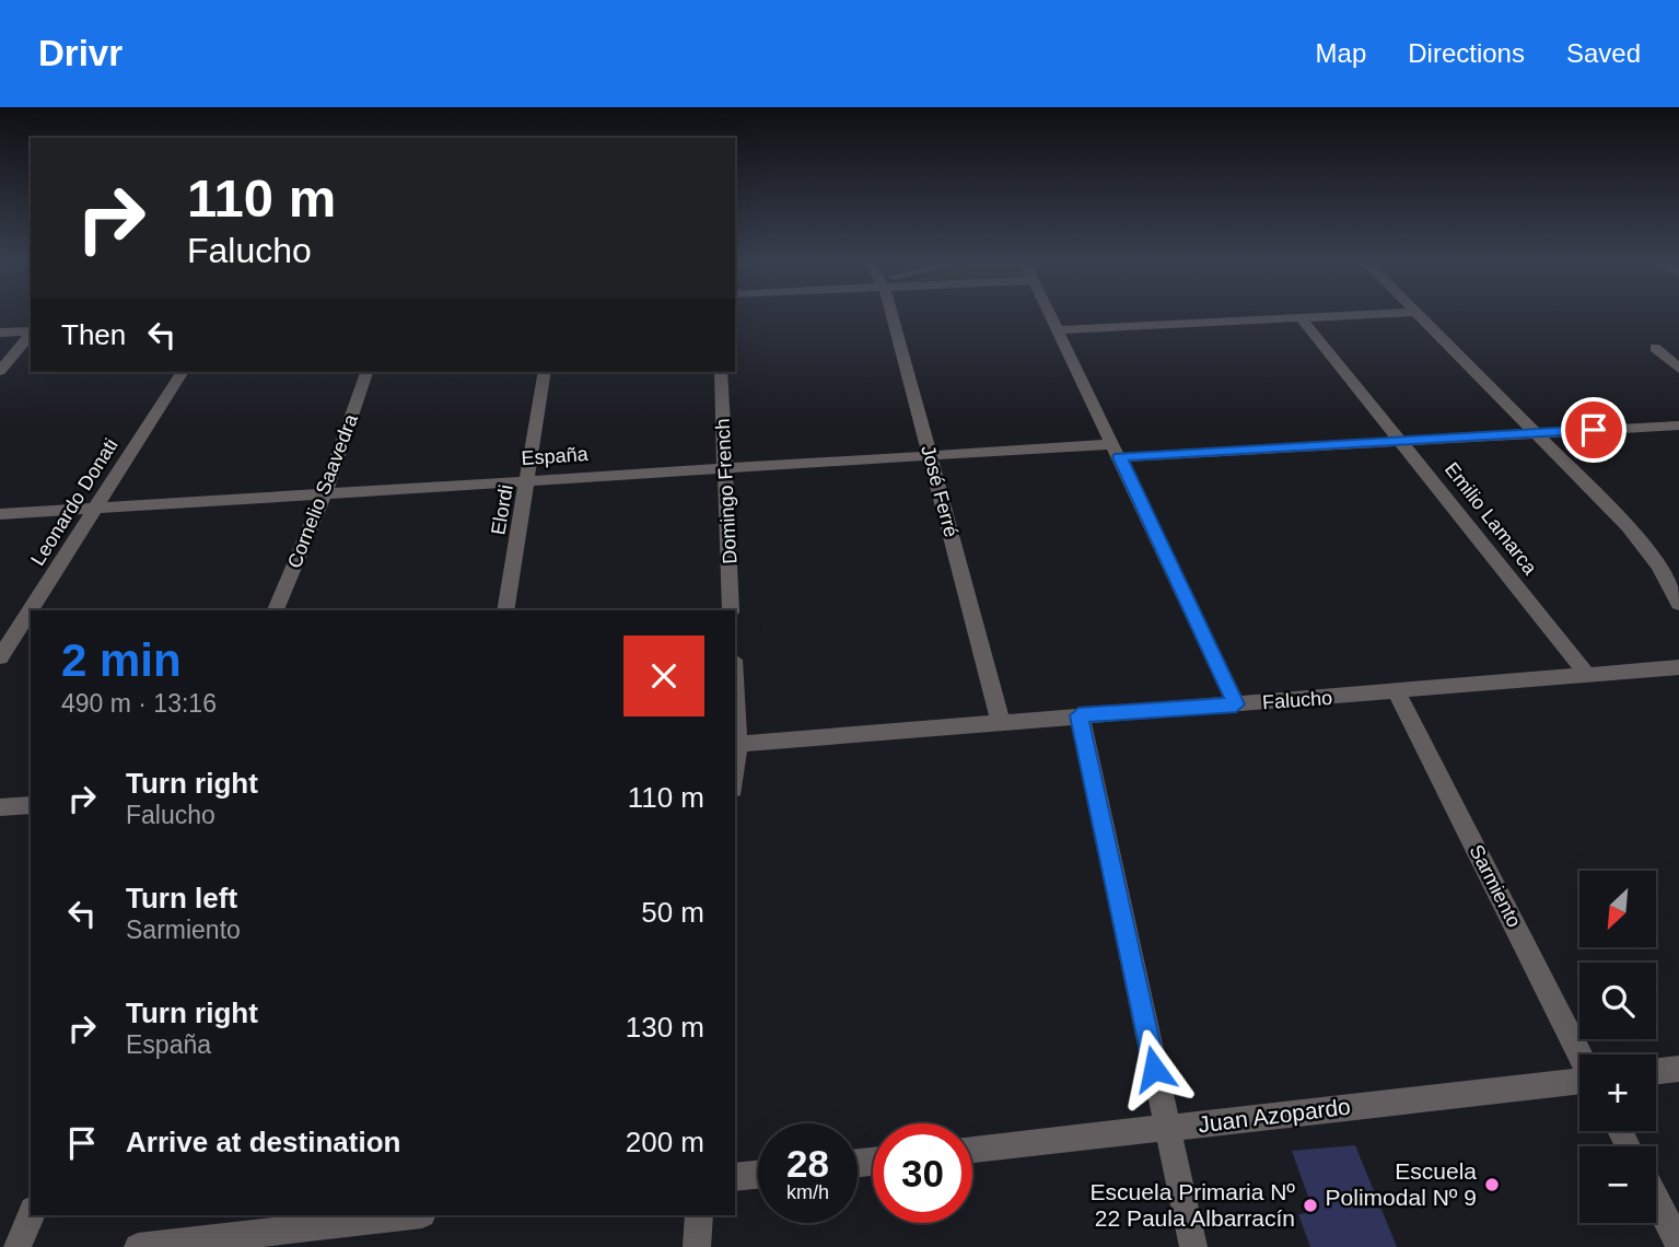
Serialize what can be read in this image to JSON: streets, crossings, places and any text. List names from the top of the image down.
{
  "streets": {
    "street": [
      "España",
      "Cornelio Saavedra",
      "Domingo French",
      "José Ferré",
      "Leonardo Donati",
      "Elordi",
      "Emilio Lamarca",
      "Falucho",
      "Sarmiento",
      "Juan Azopardo"
    ]
  },
  "crossings": [
    ["España", "Cornelio Saavedra"],
    ["España", "Domingo French"],
    ["España", "José Ferré"],
    ["España", "Leonardo Donati"],
    ["España", "Elordi"],
    ["España", "Emilio Lamarca"],
    ["José Ferré", "Falucho"],
    ["Emilio Lamarca", "Falucho"],
    ["Falucho", "Sarmiento"]
  ],
  "places": ["Escuela Polimodal Nº 9", "Escuela Primaria Nº 22 Paula Albarracín"],
  "north": "bottom left",
  "page": {
    "header": "Drivr",
    "nav": ["Map", "Directions", "Saved"],
    "turn": ["110 m", "Falucho"],
    "then": "Then",
    "heading": ["2 min", "490 m · 13:16"],
    "list": [
      {
        "name": "Turn right",
        "note": "Falucho",
        "value": "110 m"
      },
      {
        "name": "Turn left",
        "note": "Sarmiento",
        "value": "50 m"
      },
      {
        "name": "Turn right",
        "note": "España",
        "value": "130 m"
      },
      {
        "name": "Arrive at destination",
        "value": "200 m"
      }
    ],
    "map_buttons": ["+", "−"],
    "speed": "28 km/h",
    "limit": "30"
  }
}
